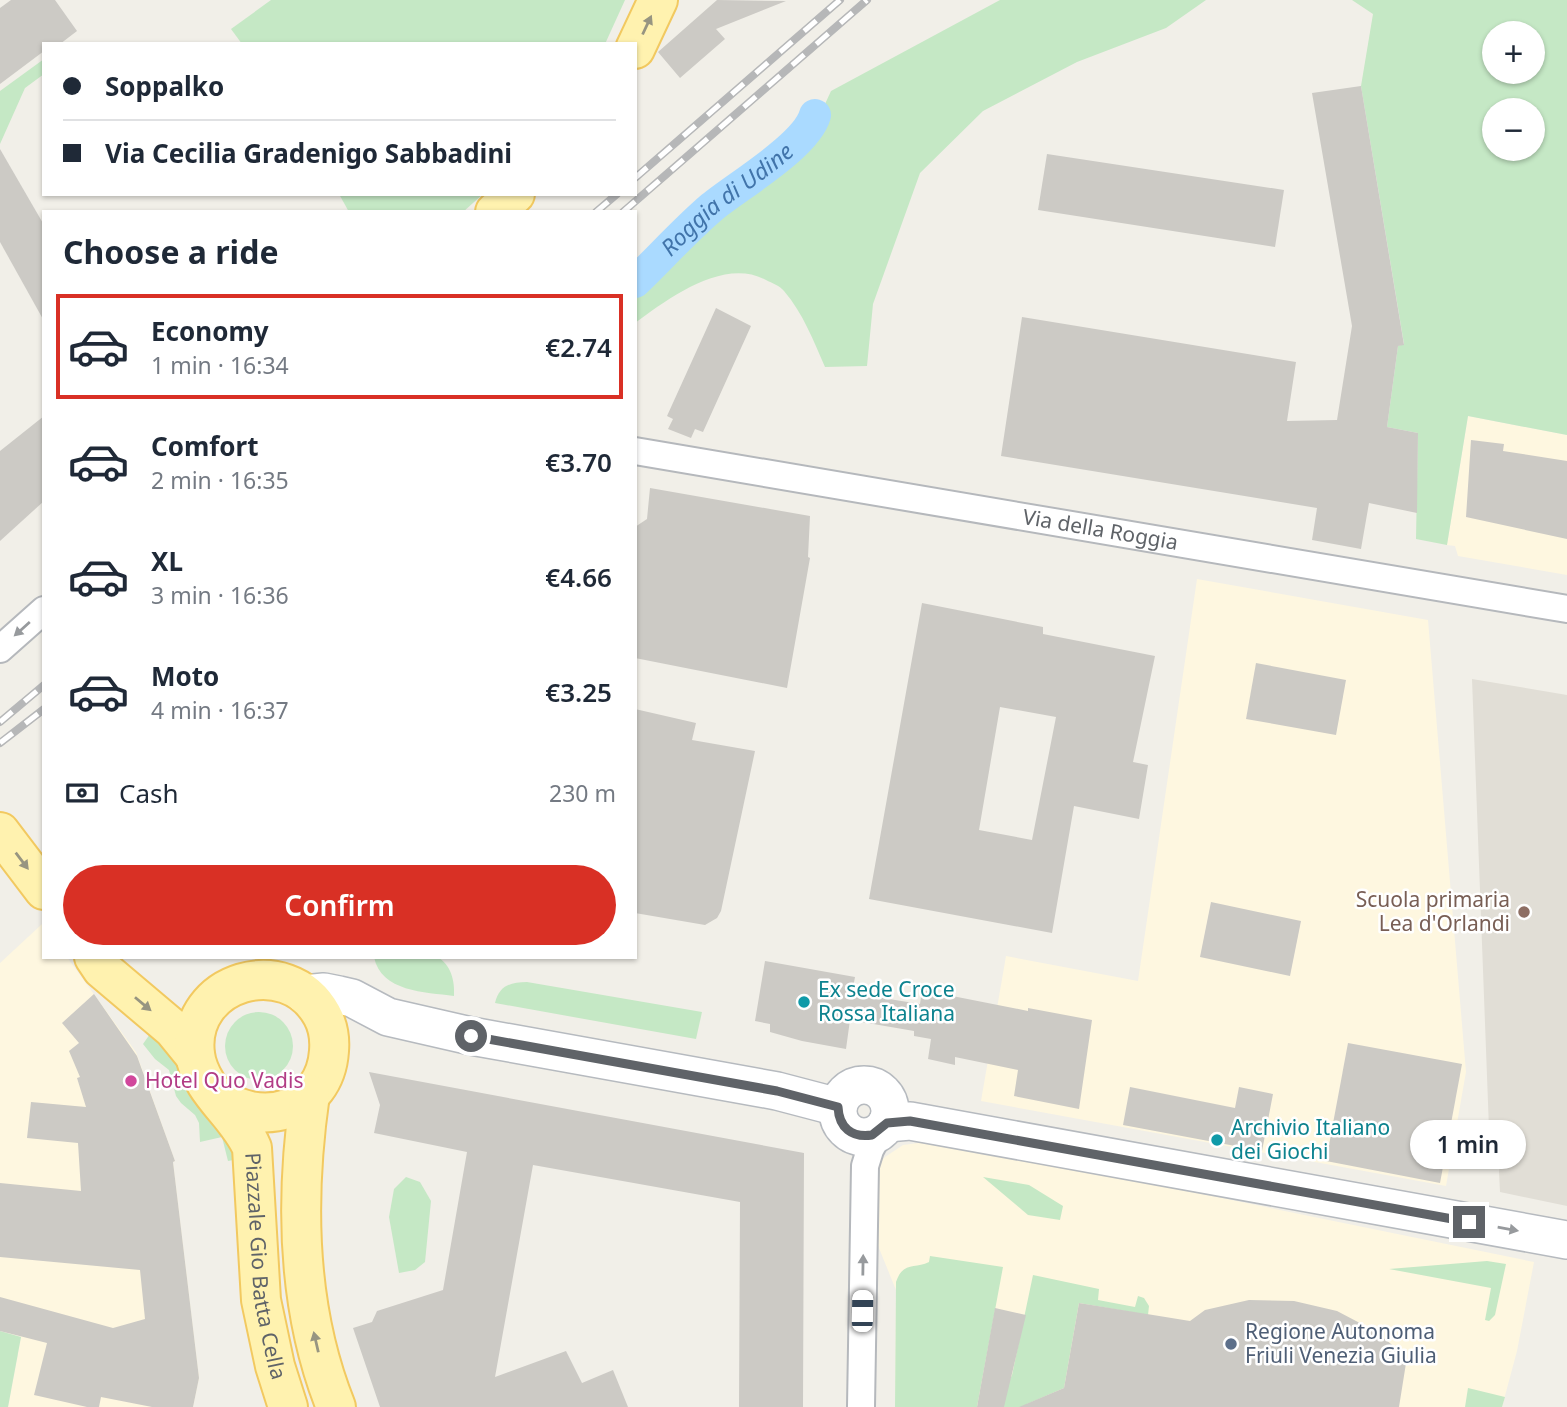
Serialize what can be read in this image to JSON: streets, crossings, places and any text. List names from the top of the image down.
{
  "streets": {
    "main road": ["Piazzale Gio Batta Cella"],
    "street": ["Via della Roggia"]
  },
  "water": ["Roggia di Udine"],
  "places": [
    "Scuola primaria Lea d'Orlandi",
    "Ex sede Croce Rossa Italiana",
    "Hotel Quo Vadis",
    "Archivio Italiano dei Giochi",
    "Regione Autonoma Friuli Venezia Giulia"
  ],
  "page": {
    "map_buttons": ["+", "−"],
    "banner": ["Soppalko", "Via Cecilia Gradenigo Sabbadini"],
    "heading": "Choose a ride",
    "list": [
      {
        "name": "Economy",
        "note": "1 min · 16:34",
        "value": "€2.74"
      },
      {
        "name": "Comfort",
        "note": "2 min · 16:35",
        "value": "€3.70"
      },
      {
        "name": "XL",
        "note": "3 min · 16:36",
        "value": "€4.66"
      },
      {
        "name": "Moto",
        "note": "4 min · 16:37",
        "value": "€3.25"
      }
    ],
    "pay": ["Cash", "230 m"],
    "buttons": "Confirm",
    "bubble": "1 min"
  }
}
